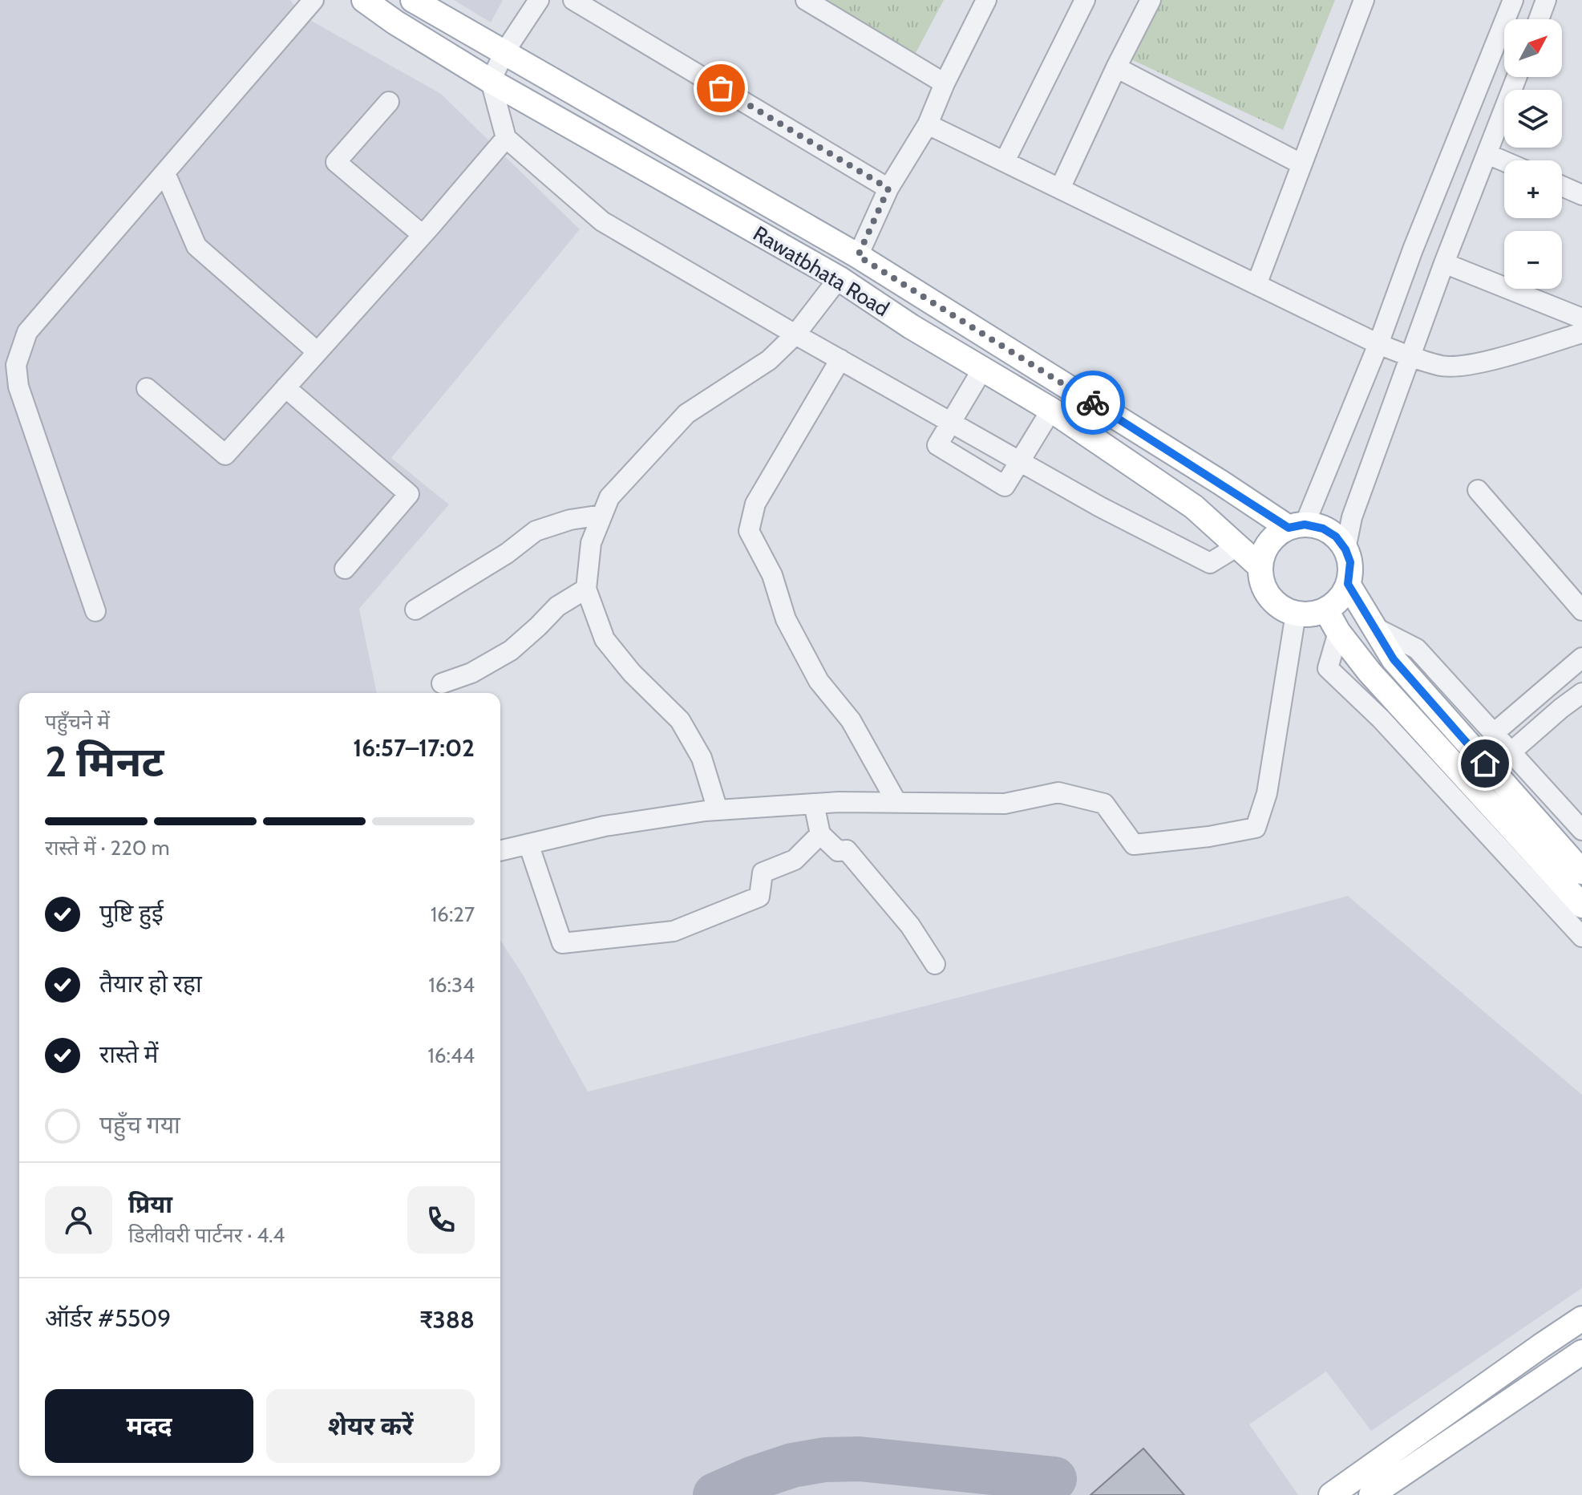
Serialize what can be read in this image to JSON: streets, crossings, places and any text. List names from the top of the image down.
{
  "streets": {
    "main road": ["Rawatbhata Road"]
  },
  "north": "top right",
  "page": {
    "map_buttons": ["+", "−"],
    "heading": ["2 मिनट", "पहुँचने में", "16:57–17:02"],
    "panel": [
      "प्रिया",
      "डिलीवरी पार्टनर · 4.4",
      "ऑर्डर #5509",
      "₹388"
    ],
    "bar": "रास्ते में · 220 m",
    "list": [
      ["पुष्टि हुई", "16:27"],
      ["तैयार हो रहा", "16:34"],
      ["रास्ते में", "16:44"],
      "पहुँच गया"
    ],
    "buttons": ["मदद", "शेयर करें"]
  }
}
